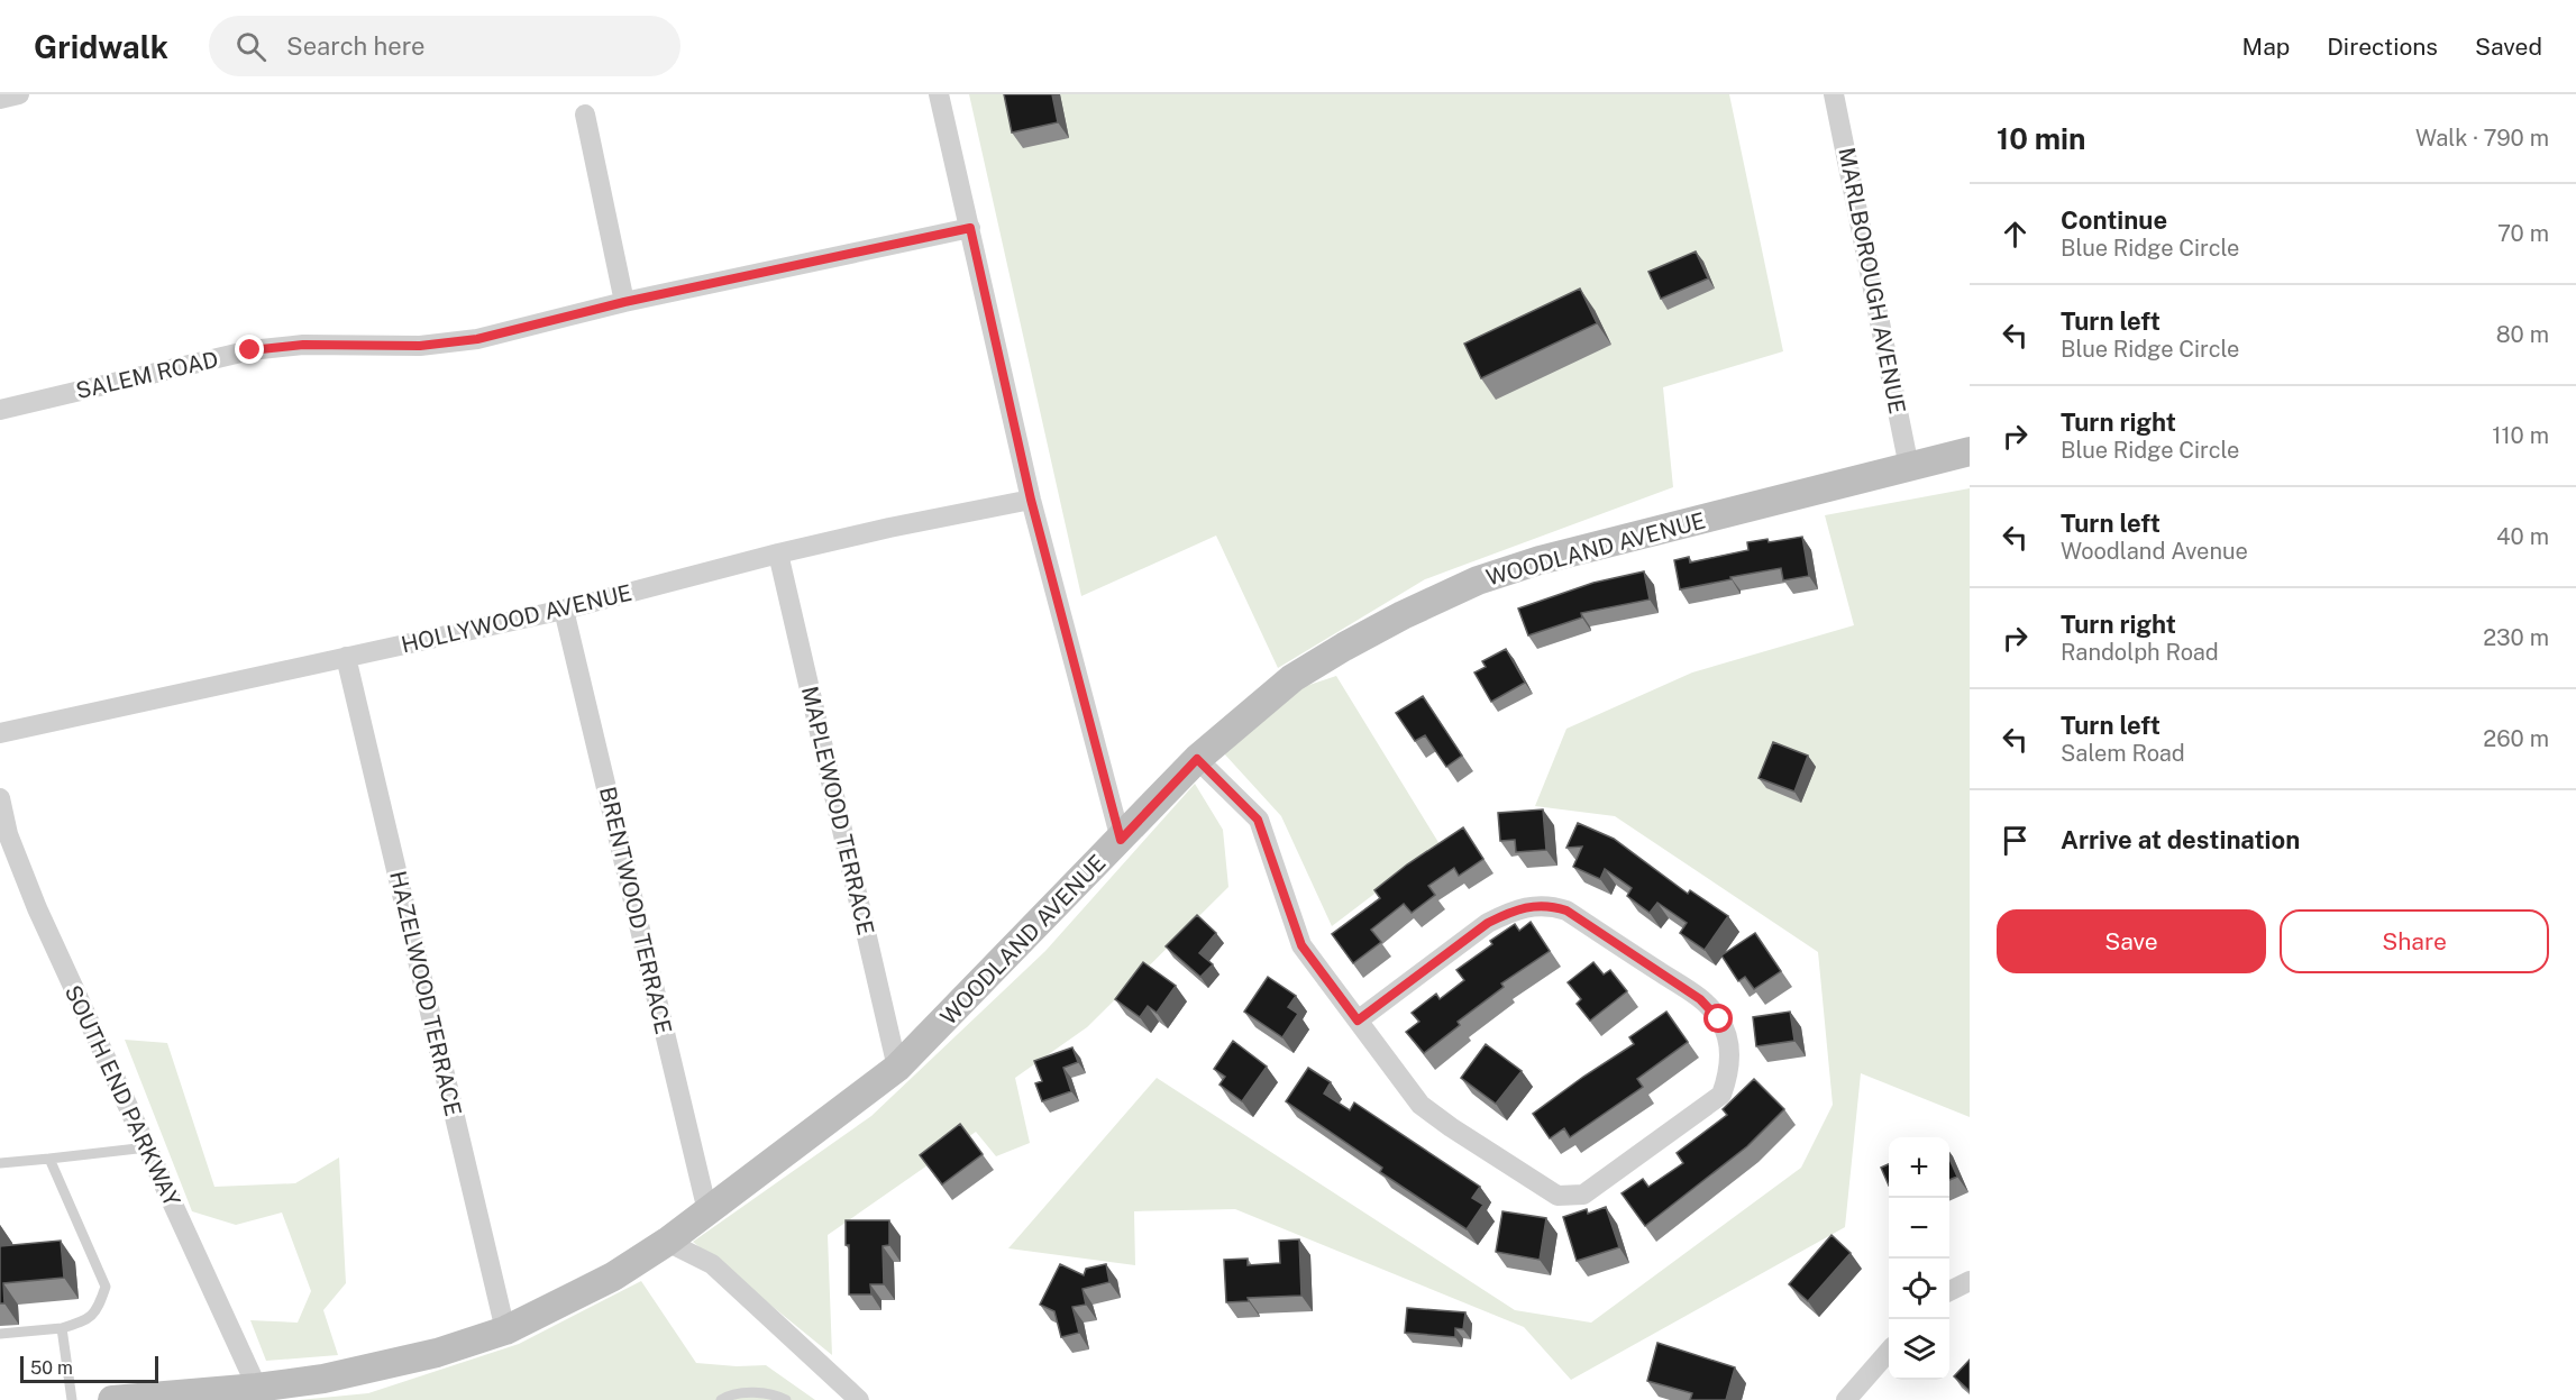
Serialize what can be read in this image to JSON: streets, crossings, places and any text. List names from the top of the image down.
{
  "streets": {
    "street": [
      "MARLBOROUGH AVENUE",
      "SALEM ROAD",
      "WOODLAND AVENUE",
      "HOLLYWOOD AVENUE",
      "MAPLEWOOD TERRACE",
      "BRENTWOOD TERRACE",
      "HAZELWOOD TERRACE",
      "SOUTH END PARKWAY"
    ]
  },
  "crossings": [
    ["MARLBOROUGH AVENUE", "WOODLAND AVENUE"],
    ["WOODLAND AVENUE", "MAPLEWOOD TERRACE"],
    ["WOODLAND AVENUE", "BRENTWOOD TERRACE"],
    ["WOODLAND AVENUE", "HAZELWOOD TERRACE"],
    ["WOODLAND AVENUE", "SOUTH END PARKWAY"],
    ["HOLLYWOOD AVENUE", "MAPLEWOOD TERRACE"],
    ["HOLLYWOOD AVENUE", "BRENTWOOD TERRACE"],
    ["HOLLYWOOD AVENUE", "HAZELWOOD TERRACE"]
  ],
  "scale_bar": "50 m",
  "page": {
    "header": "Gridwalk",
    "search": "Search here",
    "nav": ["Map", "Directions", "Saved"],
    "heading": ["10 min", "Walk · 790 m"],
    "list": [
      ["Continue", "Blue Ridge Circle", "70 m"],
      ["Turn left", "Blue Ridge Circle", "80 m"],
      ["Turn right", "Blue Ridge Circle", "110 m"],
      ["Turn left", "Woodland Avenue", "40 m"],
      ["Turn right", "Randolph Road", "230 m"],
      ["Turn left", "Salem Road", "260 m"],
      "Arrive at destination"
    ],
    "buttons": ["Save", "Share"],
    "map_buttons": ["+", "−"],
    "scale": "50 m"
  }
}
